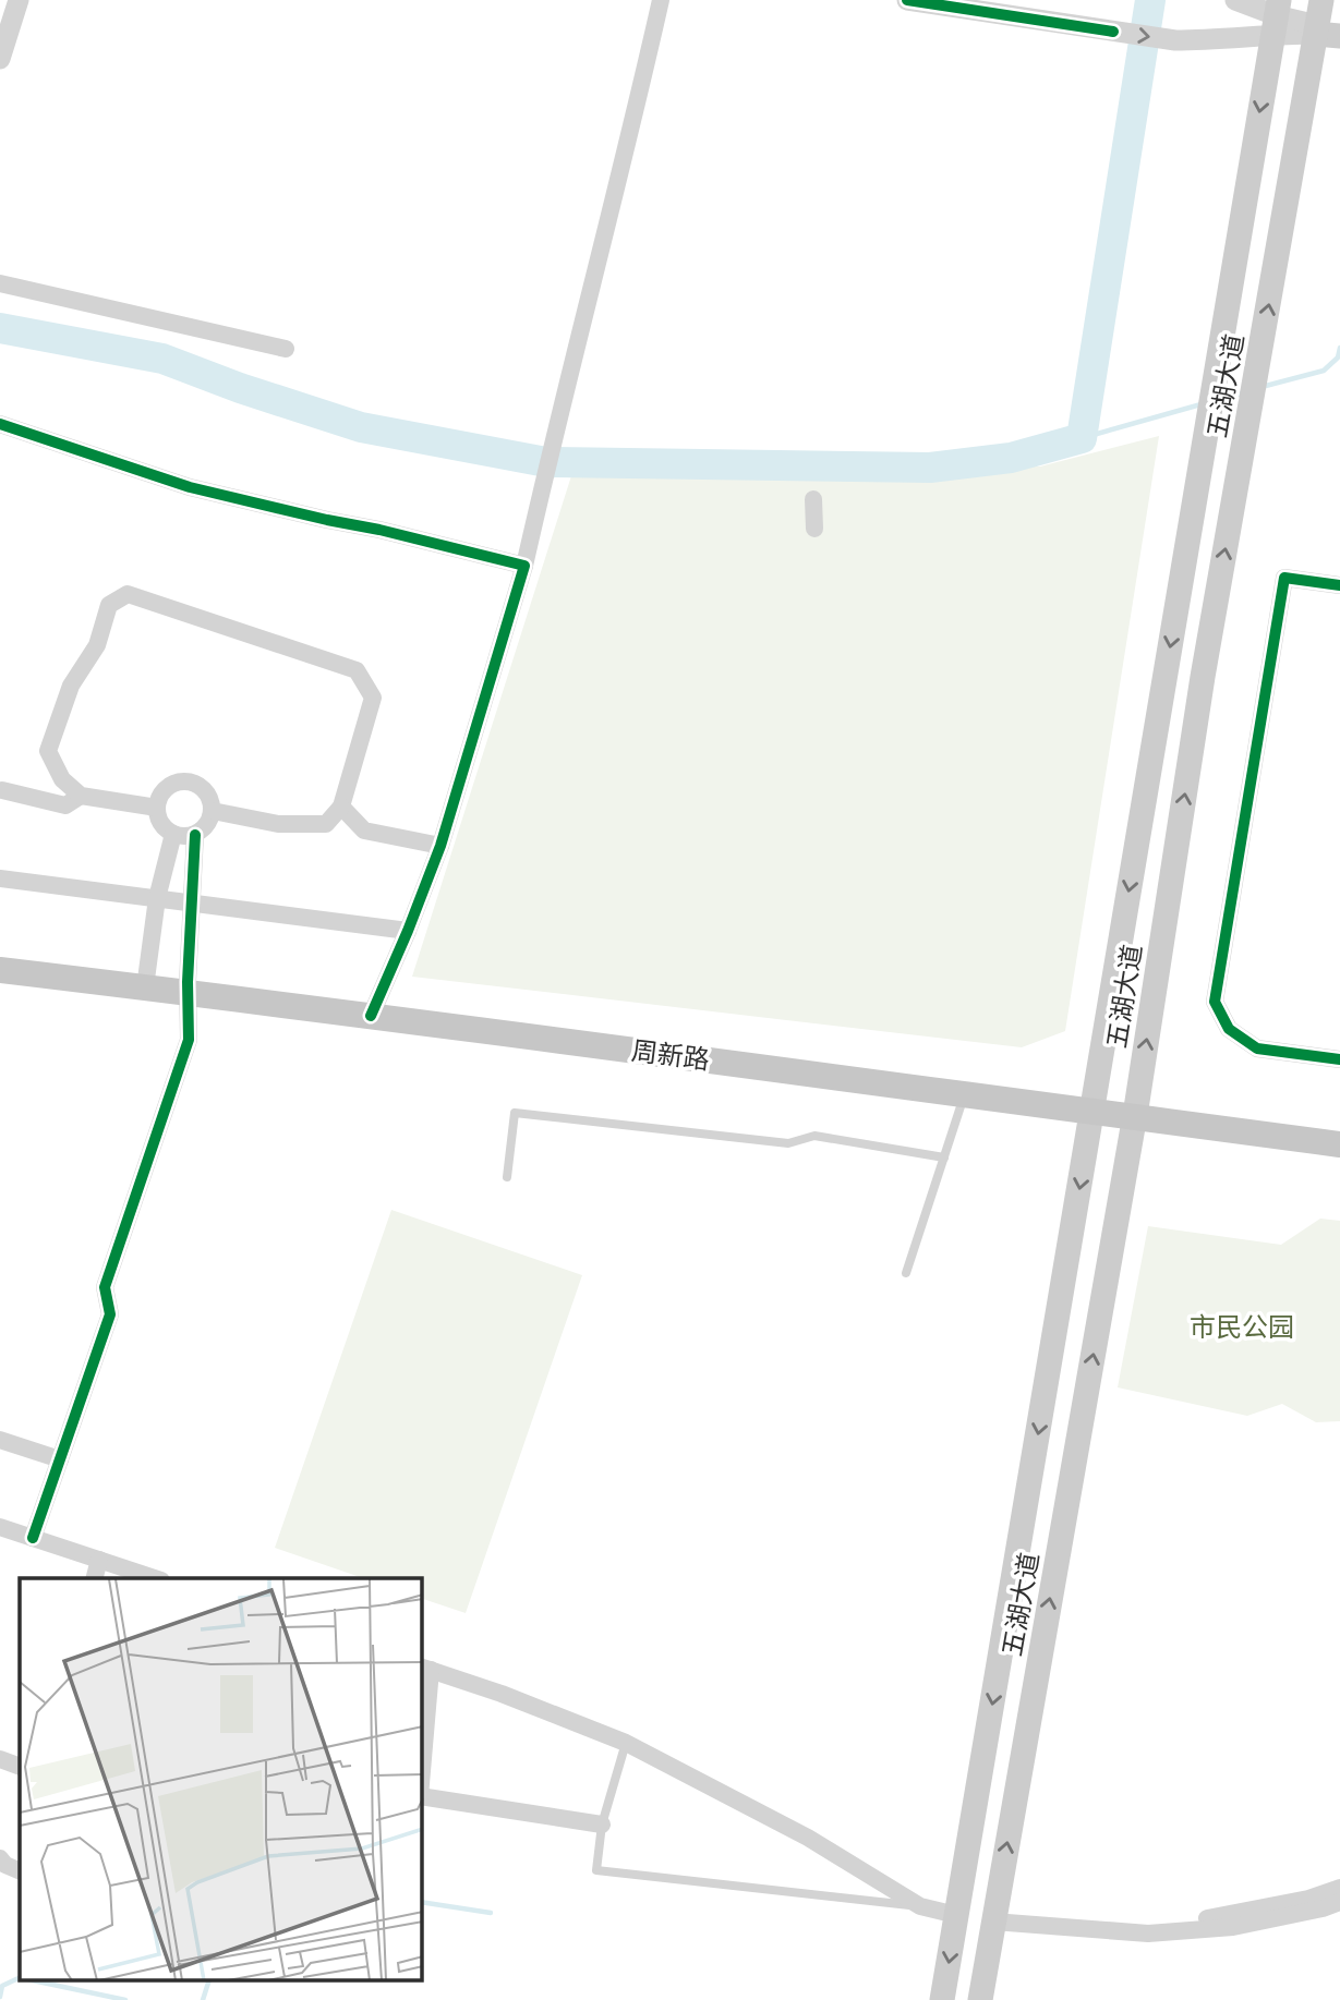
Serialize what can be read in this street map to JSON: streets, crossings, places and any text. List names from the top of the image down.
{
  "streets": {
    "main road": ["五湖大道", "周新路"]
  },
  "crossings": [
    ["五湖大道", "周新路"]
  ],
  "parks": ["市民公园"]
}
